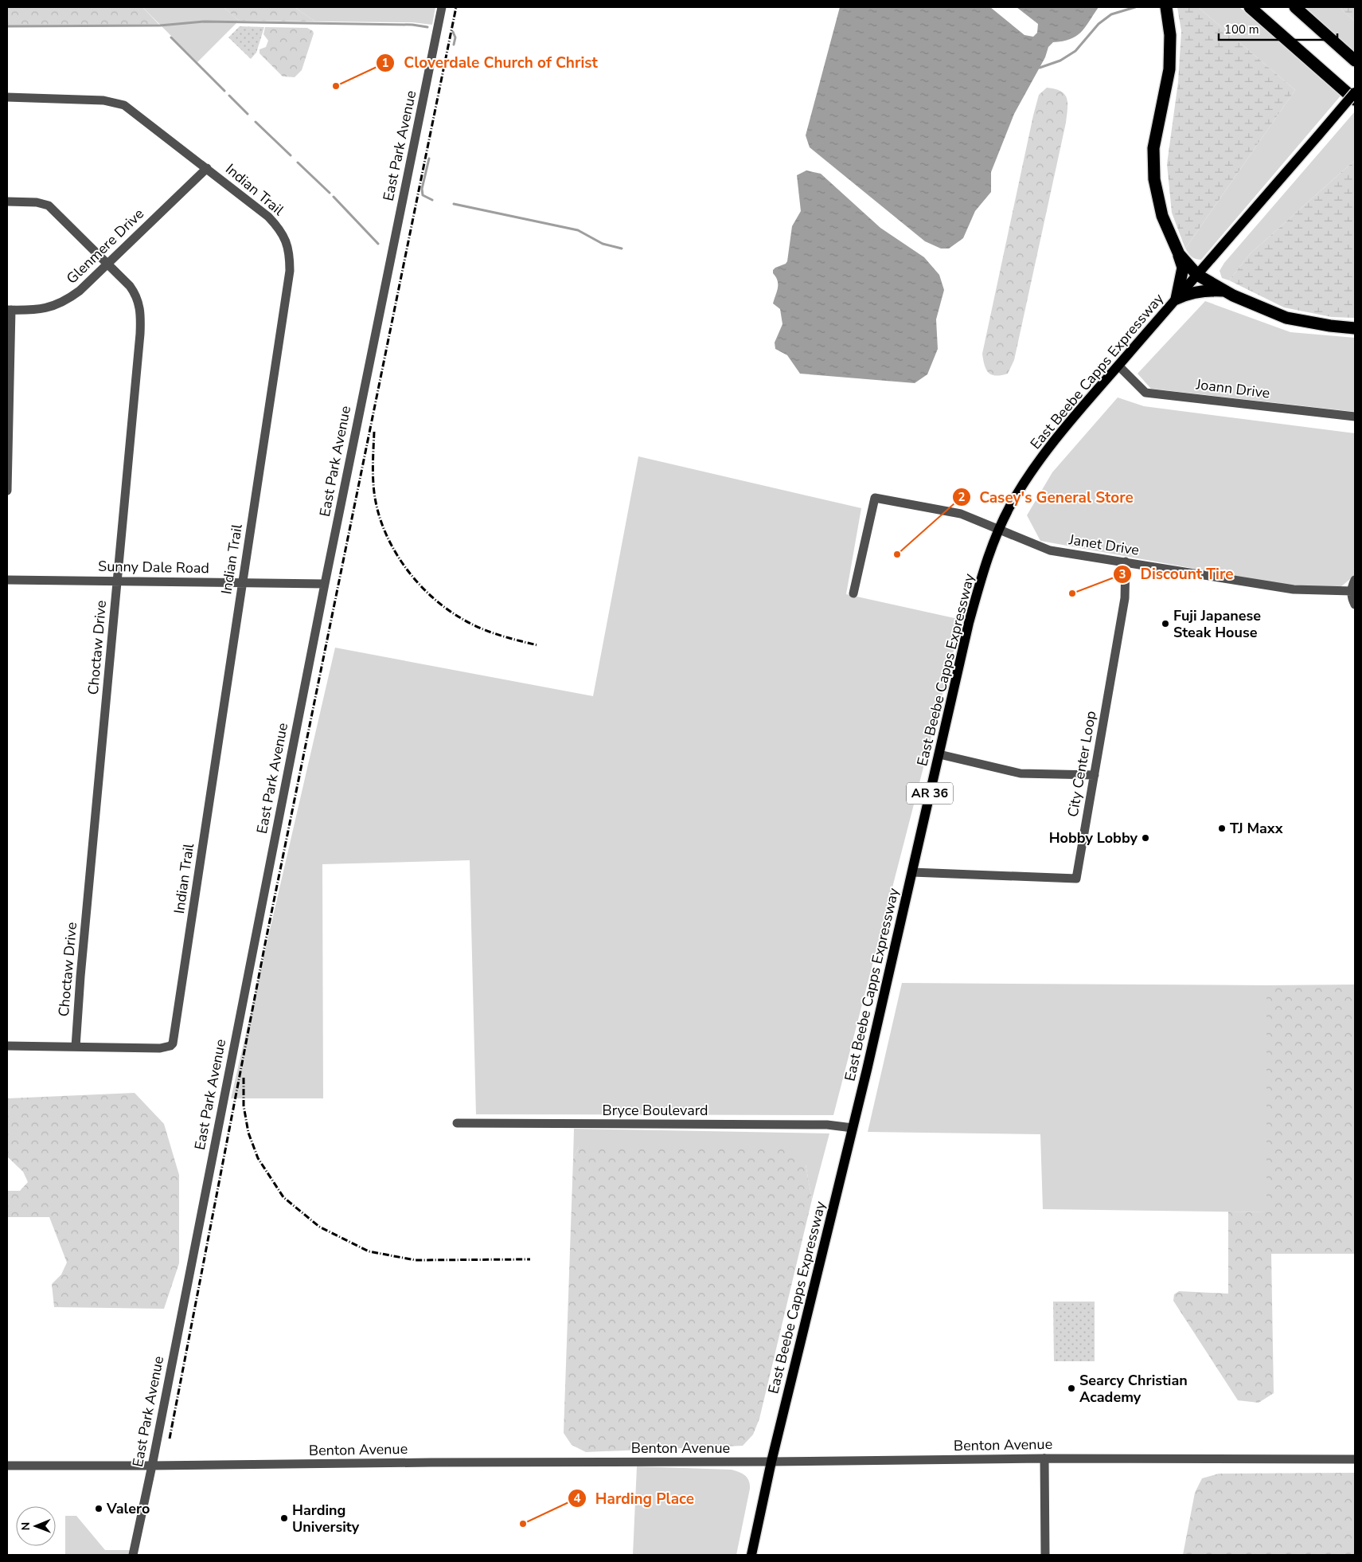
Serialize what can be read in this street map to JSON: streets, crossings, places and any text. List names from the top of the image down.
{
  "streets": {
    "main road": ["East Beebe Capps Expressway", "AR 36"],
    "street": [
      "East Park Avenue",
      "Indian Trail",
      "Glenmere Drive",
      "Joann Drive",
      "Janet Drive",
      "Sunny Dale Road",
      "Choctaw Drive",
      "City Center Loop",
      "Bryce Boulevard",
      "Benton Avenue"
    ]
  },
  "crossings": [
    ["East Park Avenue", "Sunny Dale Road"],
    ["East Park Avenue", "Benton Avenue"],
    ["Indian Trail", "Glenmere Drive"],
    ["Indian Trail", "Sunny Dale Road"],
    ["Indian Trail", "Choctaw Drive"],
    ["Glenmere Drive", "Choctaw Drive"],
    ["East Beebe Capps Expressway", "Joann Drive"],
    ["East Beebe Capps Expressway", "Janet Drive"],
    ["East Beebe Capps Expressway", "City Center Loop"],
    ["East Beebe Capps Expressway", "Bryce Boulevard"],
    ["East Beebe Capps Expressway", "Benton Avenue"],
    ["Janet Drive", "City Center Loop"],
    ["Sunny Dale Road", "Choctaw Drive"]
  ],
  "places": [
    "Cloverdale Church of Christ",
    "Casey's General Store",
    "Discount Tire",
    "Fuji Japanese Steak House",
    "TJ Maxx",
    "Hobby Lobby",
    "Searcy Christian Academy",
    "Valero",
    "Harding University",
    "Harding Place"
  ],
  "scale_bar": "100 m",
  "north": "left"
}
